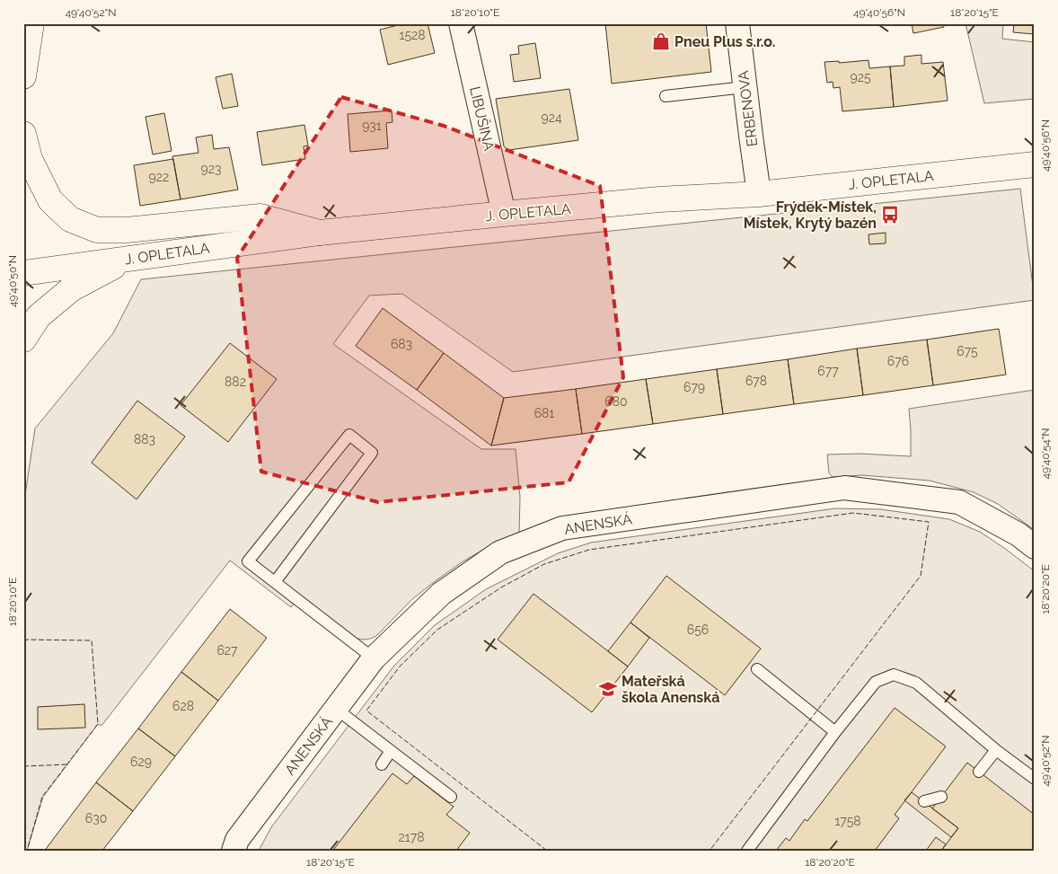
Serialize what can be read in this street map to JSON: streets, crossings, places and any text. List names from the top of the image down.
{
  "streets": {
    "main road": ["J. OPLETALA"],
    "street": ["ERBENOVA", "LIBUŠINA", "ANENSKÁ"]
  },
  "crossings": [
    ["ERBENOVA", "J. OPLETALA"],
    ["LIBUŠINA", "J. OPLETALA"]
  ],
  "places": {
    "shop": ["Pneu Plus s.r.o."],
    "bus stop": ["Frýdek-Místek, Místek, Krytý bazén"],
    "school or university": ["Mateřská škola Anenská"]
  },
  "house_numbers": [
    "1528",
    "925",
    "924",
    "931",
    "923",
    "922",
    "683",
    "675",
    "676",
    "677",
    "678",
    "882",
    "679",
    "680",
    "681",
    "883",
    "656",
    "627",
    "628",
    "629",
    "630",
    "1758",
    "2178"
  ],
  "coordinates": [
    "49°40'52\"N",
    "18°20'10\"E",
    "49°40'56\"N",
    "18°20'15\"E",
    "49°40'50\"N",
    "49°40'54\"N",
    "18°20'20\"E"
  ]
}
